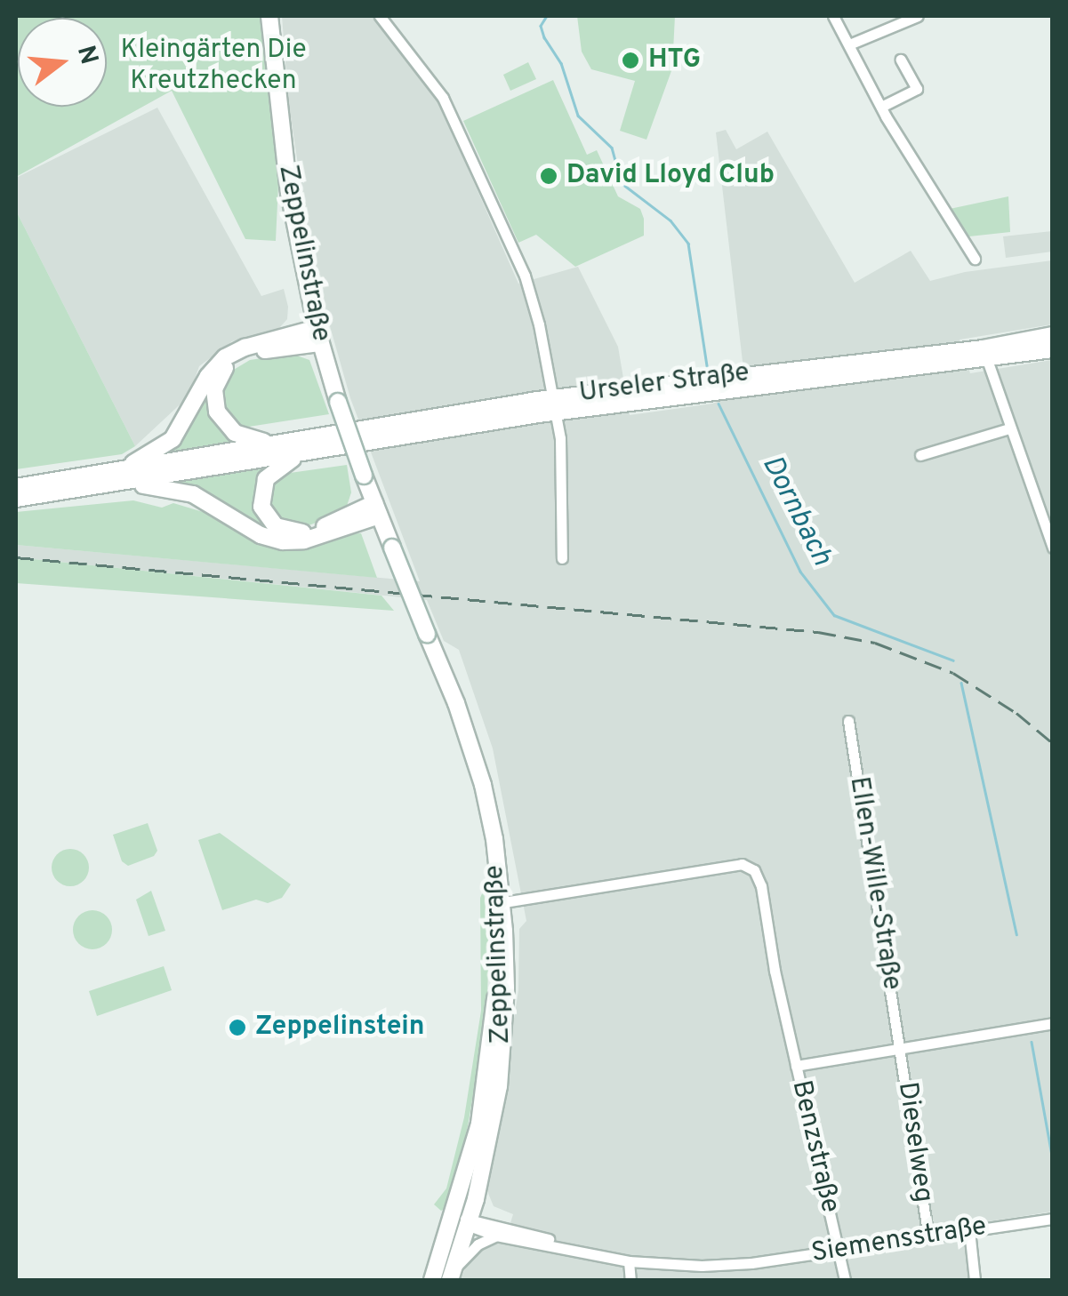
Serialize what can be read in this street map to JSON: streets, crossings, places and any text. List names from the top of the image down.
{
  "streets": {
    "main road": ["Zeppelinstraße", "Urseler Straße"],
    "street": [
      "Ellen-Wille-Straße",
      "Dieselweg",
      "Benzstraße",
      "Siemensstraße"
    ]
  },
  "crossings": [
    ["Zeppelinstraße", "Benzstraße"],
    ["Zeppelinstraße", "Siemensstraße"],
    ["Ellen-Wille-Straße", "Dieselweg"],
    ["Dieselweg", "Siemensstraße"],
    ["Benzstraße", "Siemensstraße"]
  ],
  "water": ["Dornbach"],
  "parks": ["Kleingärten Die Kreutzhecken"],
  "places": ["HTG", "David Lloyd Club", "Zeppelinstein"],
  "north": "right"
}
